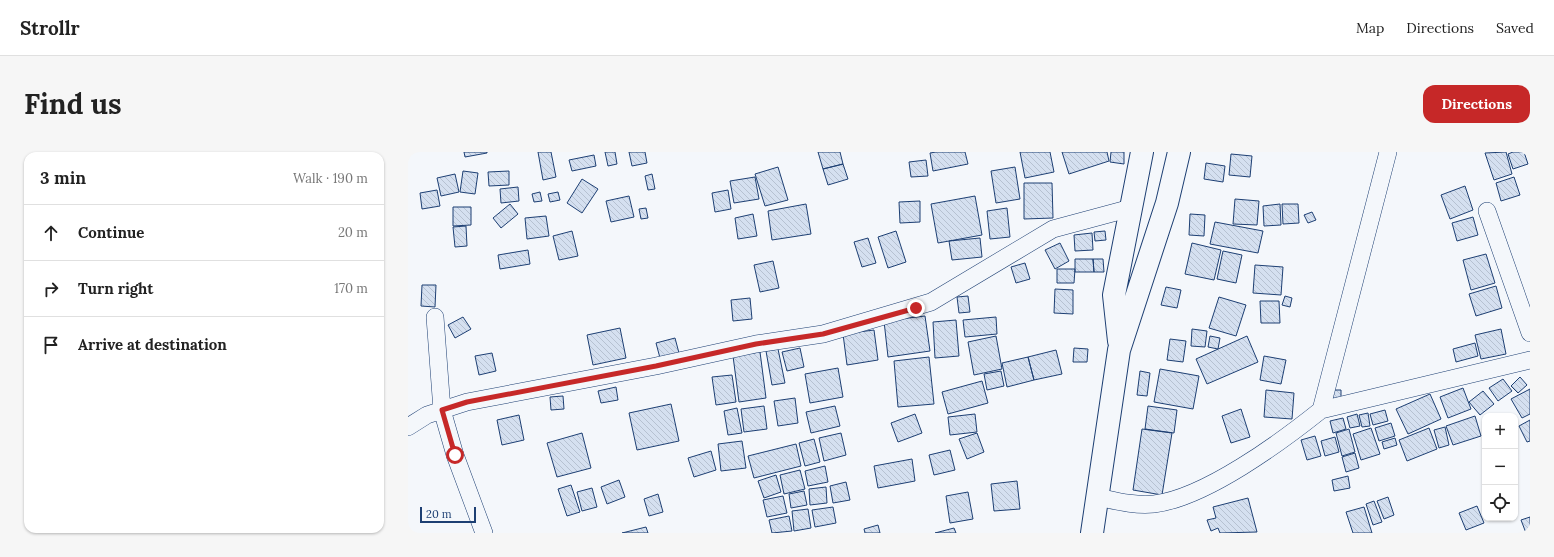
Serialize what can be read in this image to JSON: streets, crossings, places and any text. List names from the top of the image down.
{
  "scale_bar": "20 m",
  "page": {
    "header": "Strollr",
    "nav": ["Map", "Directions", "Saved"],
    "buttons": "Directions",
    "title": "Find us",
    "heading": ["3 min", "Walk · 190 m"],
    "list": [
      ["Continue", "20 m"],
      ["Turn right", "170 m"],
      "Arrive at destination"
    ],
    "map_buttons": ["+", "−"],
    "scale": "20 m"
  }
}
